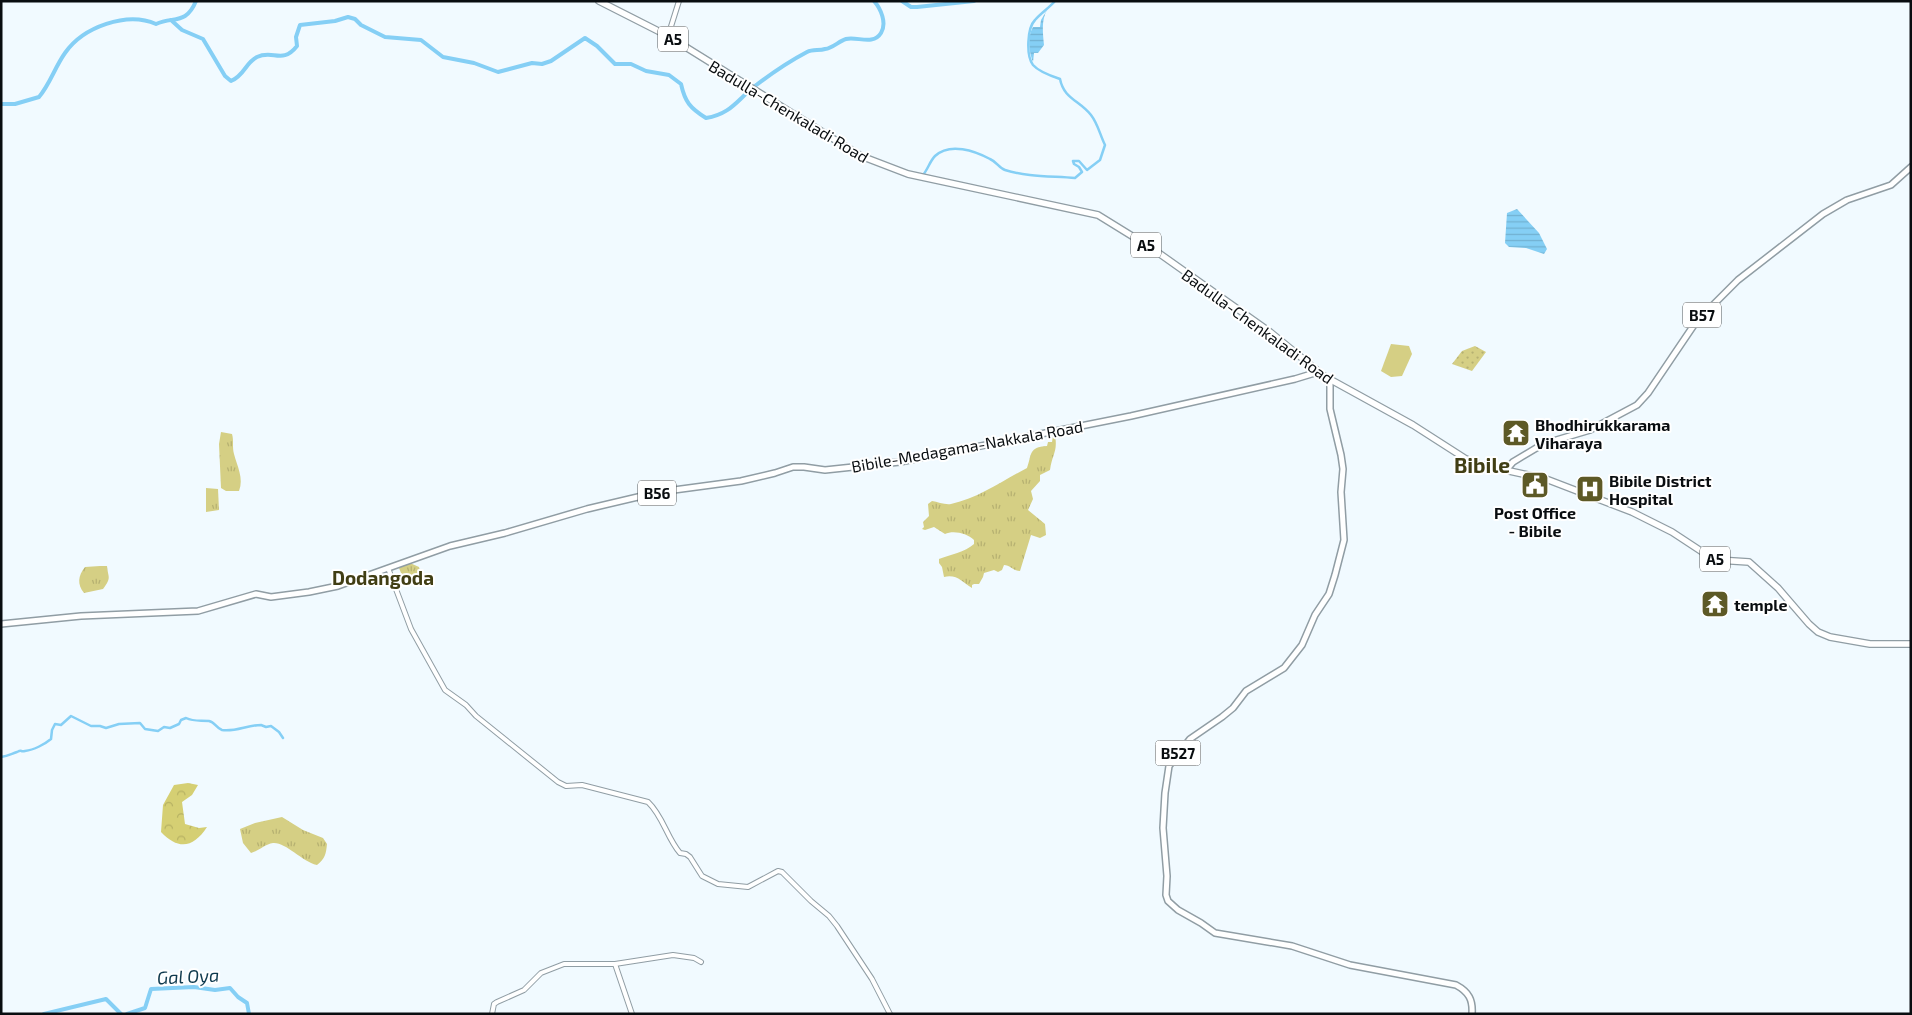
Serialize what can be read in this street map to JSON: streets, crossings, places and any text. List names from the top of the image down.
{
  "streets": {
    "highway": ["A5", "Badulla-Chenkaladi Road"],
    "main road": [
      "B57",
      "Bibile-Medagama-Nakkala Road",
      "B56",
      "B527"
    ]
  },
  "crossings": [
    ["Badulla-Chenkaladi Road", "B57"],
    ["Badulla-Chenkaladi Road", "Bibile-Medagama-Nakkala Road"],
    ["Badulla-Chenkaladi Road", "B527"]
  ],
  "districts": ["Bibile", "Dodangoda"],
  "water": ["Gal Oya"],
  "places": {
    "temple": ["Bhodhirukkarama Viharaya", "temple"],
    "public building": ["Post Office - Bibile"],
    "hospital": ["Bibile District Hospital"]
  }
}
